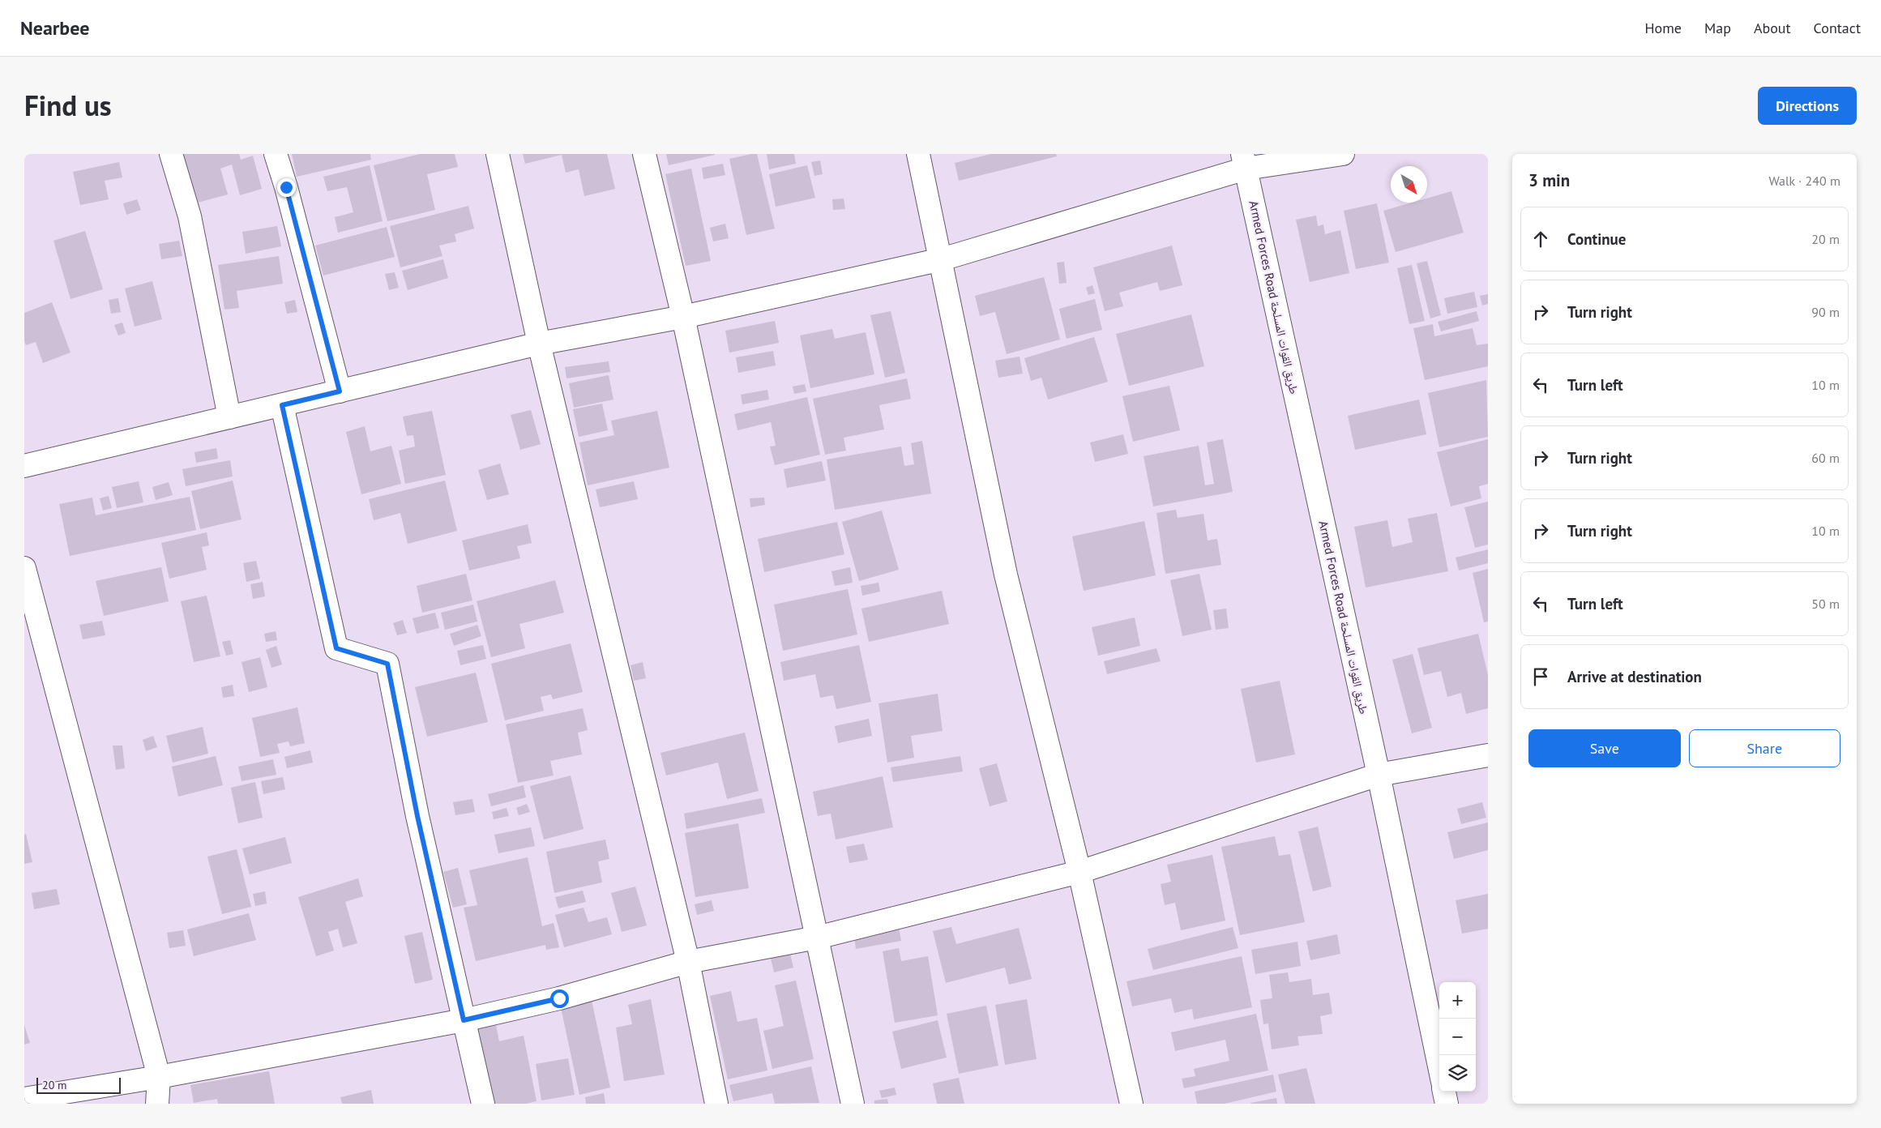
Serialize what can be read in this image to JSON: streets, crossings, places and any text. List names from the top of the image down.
{
  "streets": {
    "street": ["Armed Forces Road طريق القوات المسلحة"]
  },
  "scale_bar": "20 m",
  "north": "bottom right",
  "page": {
    "header": "Nearbee",
    "nav": [
      "Home",
      "Map",
      "About",
      "Contact"
    ],
    "title": "Find us",
    "buttons": [
      "Directions",
      ["Save", "Share"]
    ],
    "heading": ["3 min", "Walk · 240 m"],
    "list": [
      ["Continue", "20 m"],
      ["Turn right", "90 m"],
      ["Turn left", "10 m"],
      ["Turn right", "60 m"],
      ["Turn right", "10 m"],
      ["Turn left", "50 m"],
      "Arrive at destination"
    ],
    "map_buttons": ["+", "−"],
    "scale": "20 m"
  }
}
